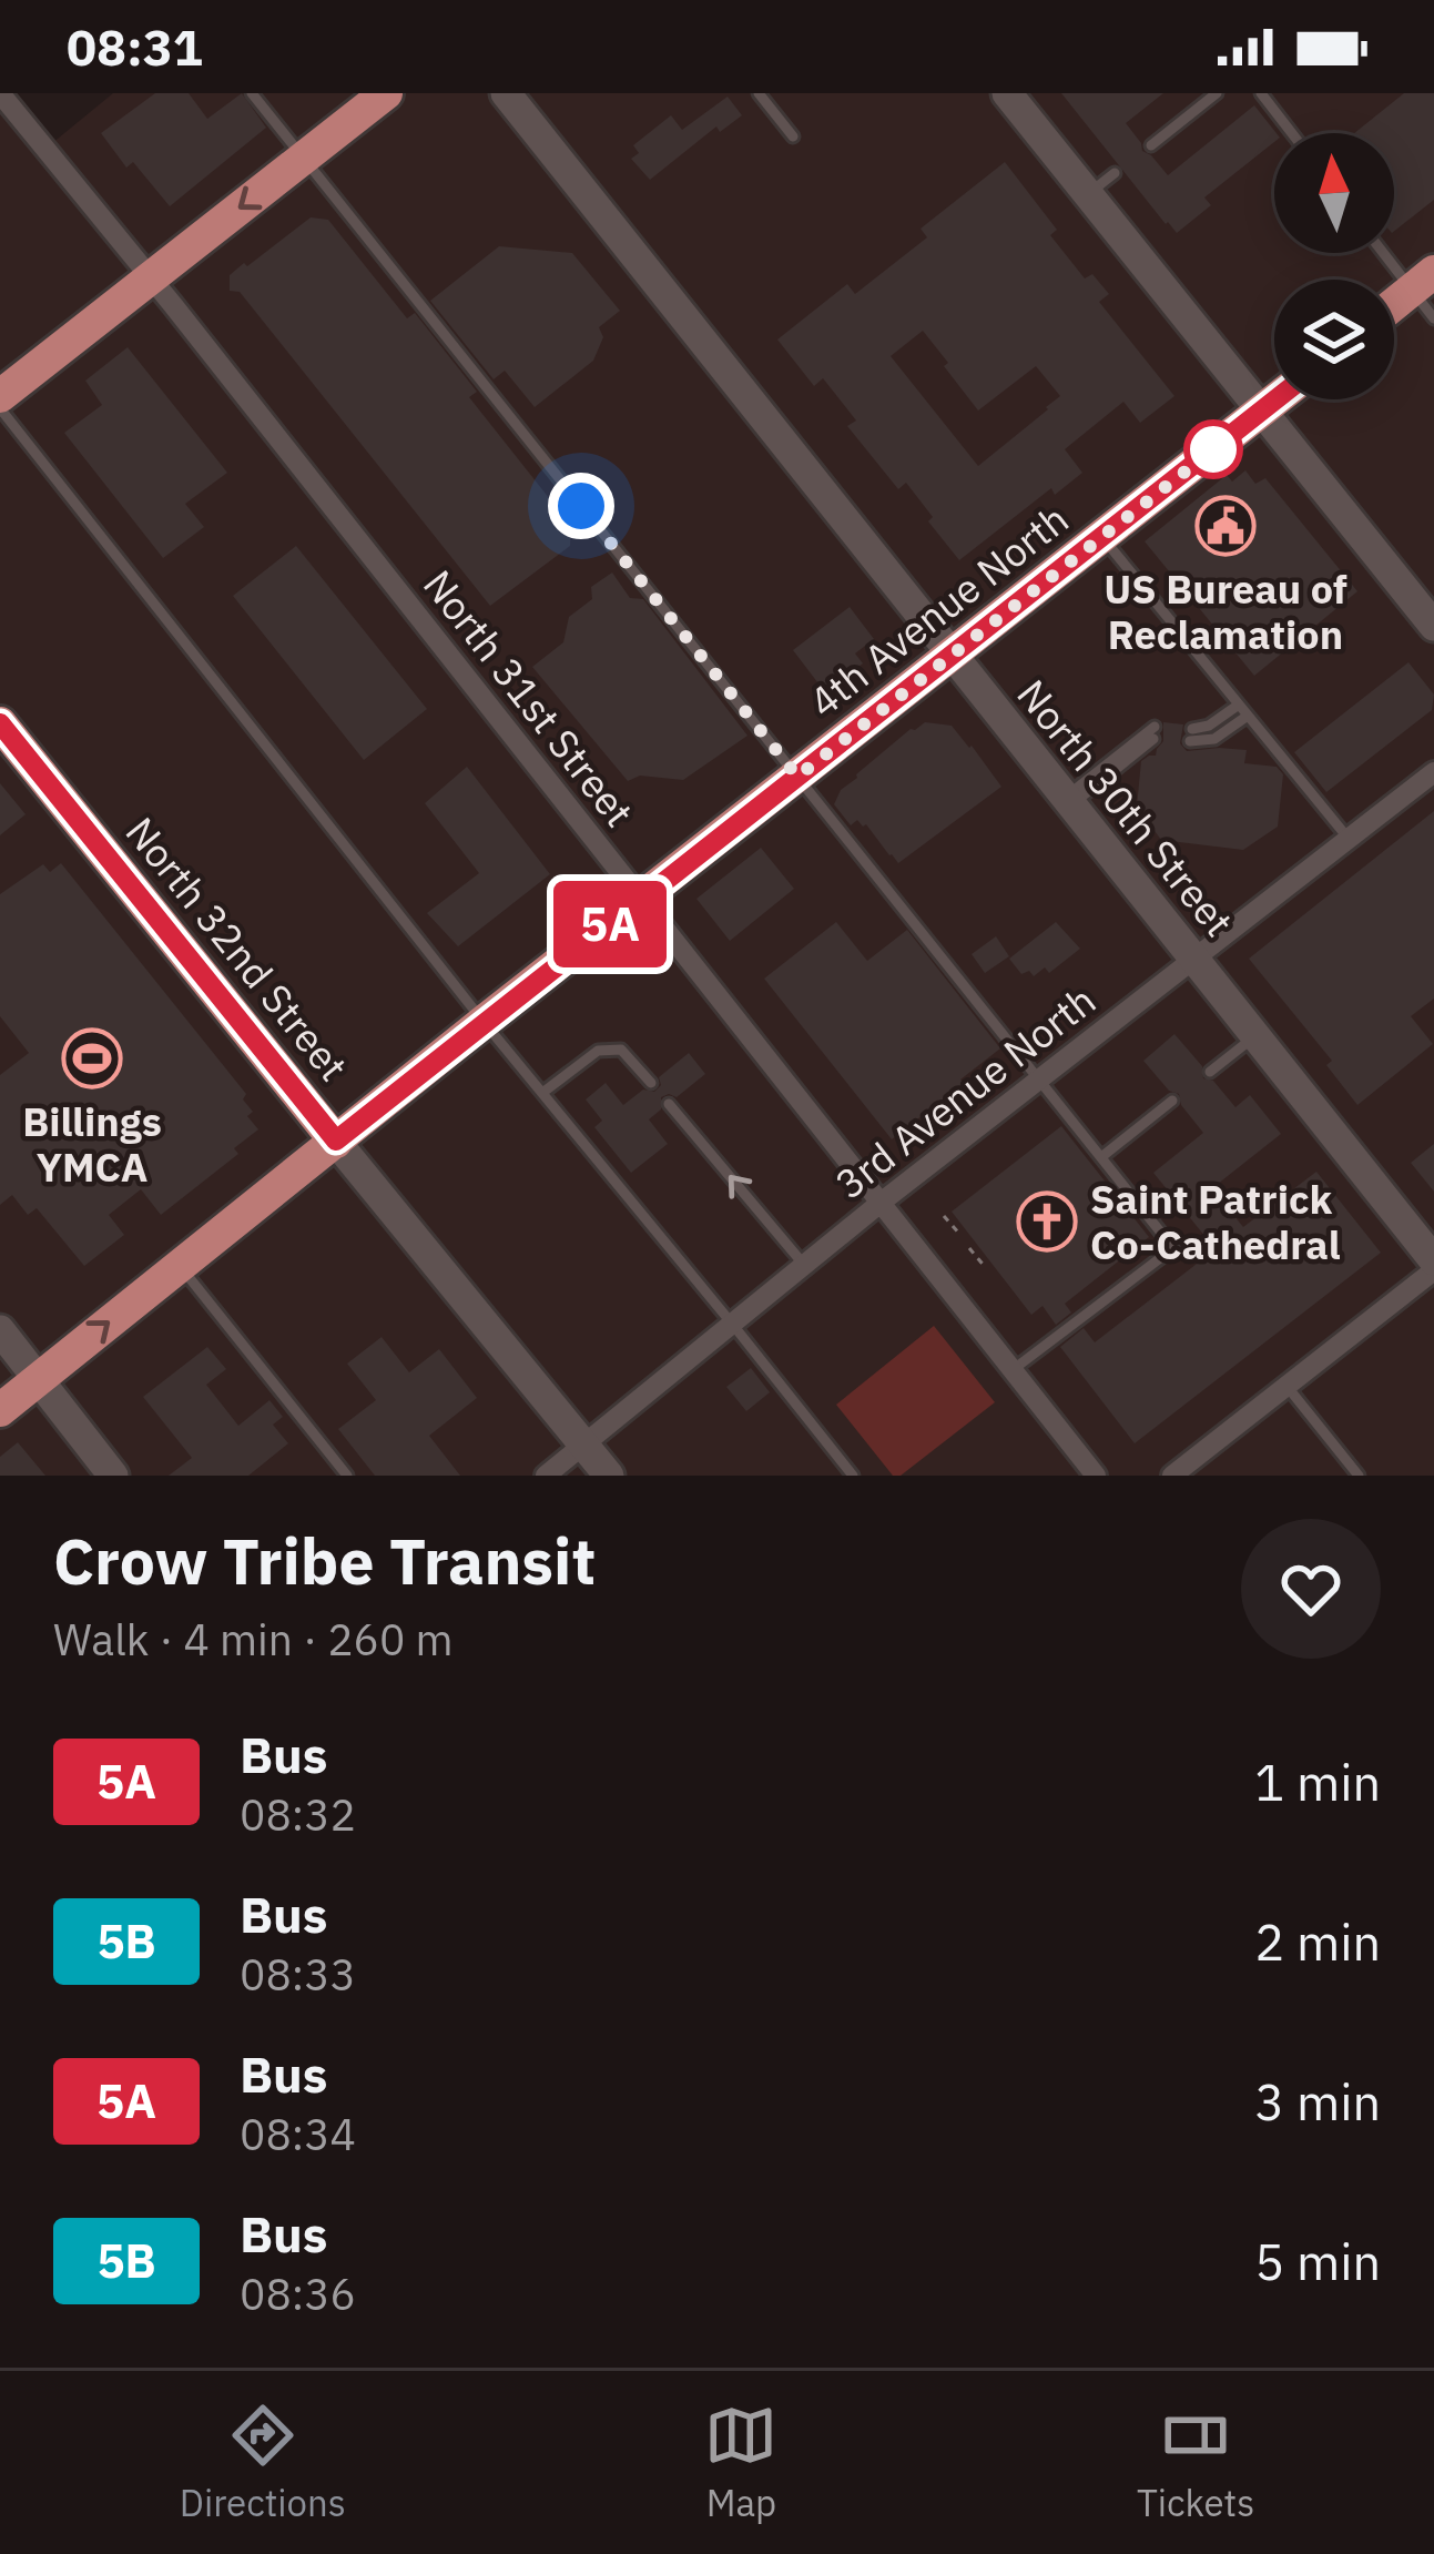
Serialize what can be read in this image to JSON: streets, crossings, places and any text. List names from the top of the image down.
{
  "streets": {
    "main road": ["4th Avenue North", "North 32nd Street"],
    "street": ["North 31st Street", "North 30th Street", "3rd Avenue North"]
  },
  "crossings": [
    ["4th Avenue North", "North 31st Street"],
    ["4th Avenue North", "North 30th Street"],
    ["4th Avenue North", "North 32nd Street"],
    ["North 31st Street", "3rd Avenue North"],
    ["North 30th Street", "3rd Avenue North"],
    ["North 32nd Street", "3rd Avenue North"]
  ],
  "places": {
    "public building": ["US Bureau of Reclamation"],
    "sports": ["Billings YMCA"],
    "church": ["Saint Patrick Co-Cathedral"]
  },
  "lines": ["bus line 5A"],
  "north": "top",
  "page": {
    "status": "08:31",
    "on_map": "5A",
    "heading": ["Crow Tribe Transit", "Walk · 4 min · 260 m"],
    "list": [
      {
        "mark": "5A",
        "name": "Bus",
        "note": "08:32",
        "value": "1 min"
      },
      {
        "mark": "5B",
        "name": "Bus",
        "note": "08:33",
        "value": "2 min"
      },
      {
        "mark": "5A",
        "name": "Bus",
        "note": "08:34",
        "value": "3 min"
      },
      {
        "mark": "5B",
        "name": "Bus",
        "note": "08:36",
        "value": "5 min"
      }
    ],
    "tabs": ["Directions", "Map", "Tickets"]
  }
}
